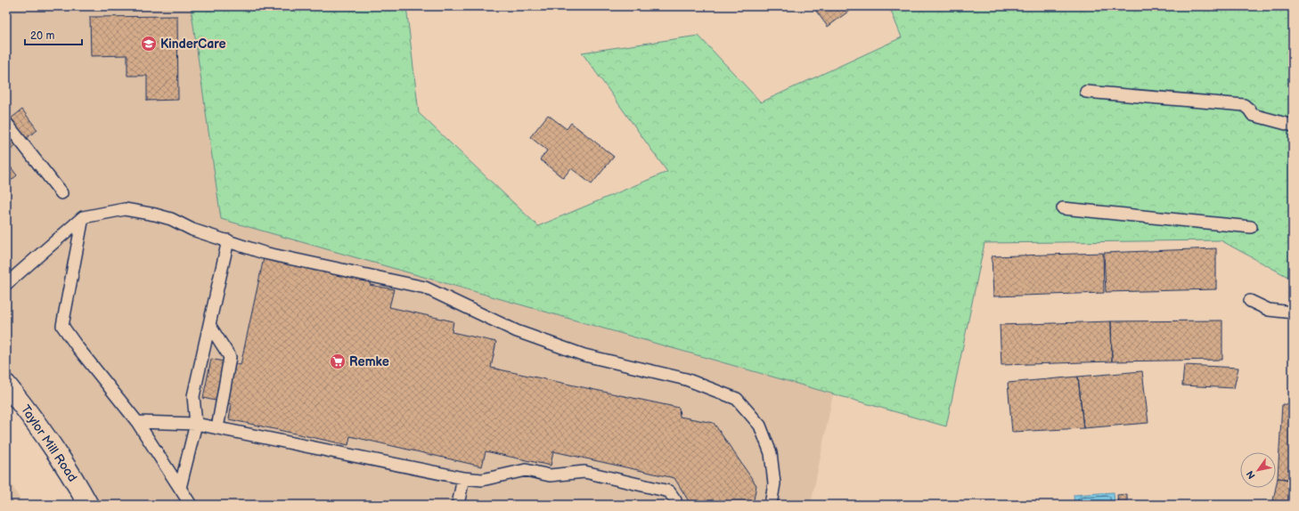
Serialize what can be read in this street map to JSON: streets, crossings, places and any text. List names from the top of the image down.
{
  "streets": {
    "street": ["Taylor Mill Road"]
  },
  "places": {
    "school or university": ["KinderCare"],
    "supermarket": ["Remke"]
  },
  "scale_bar": "20 m",
  "north": "bottom left"
}
